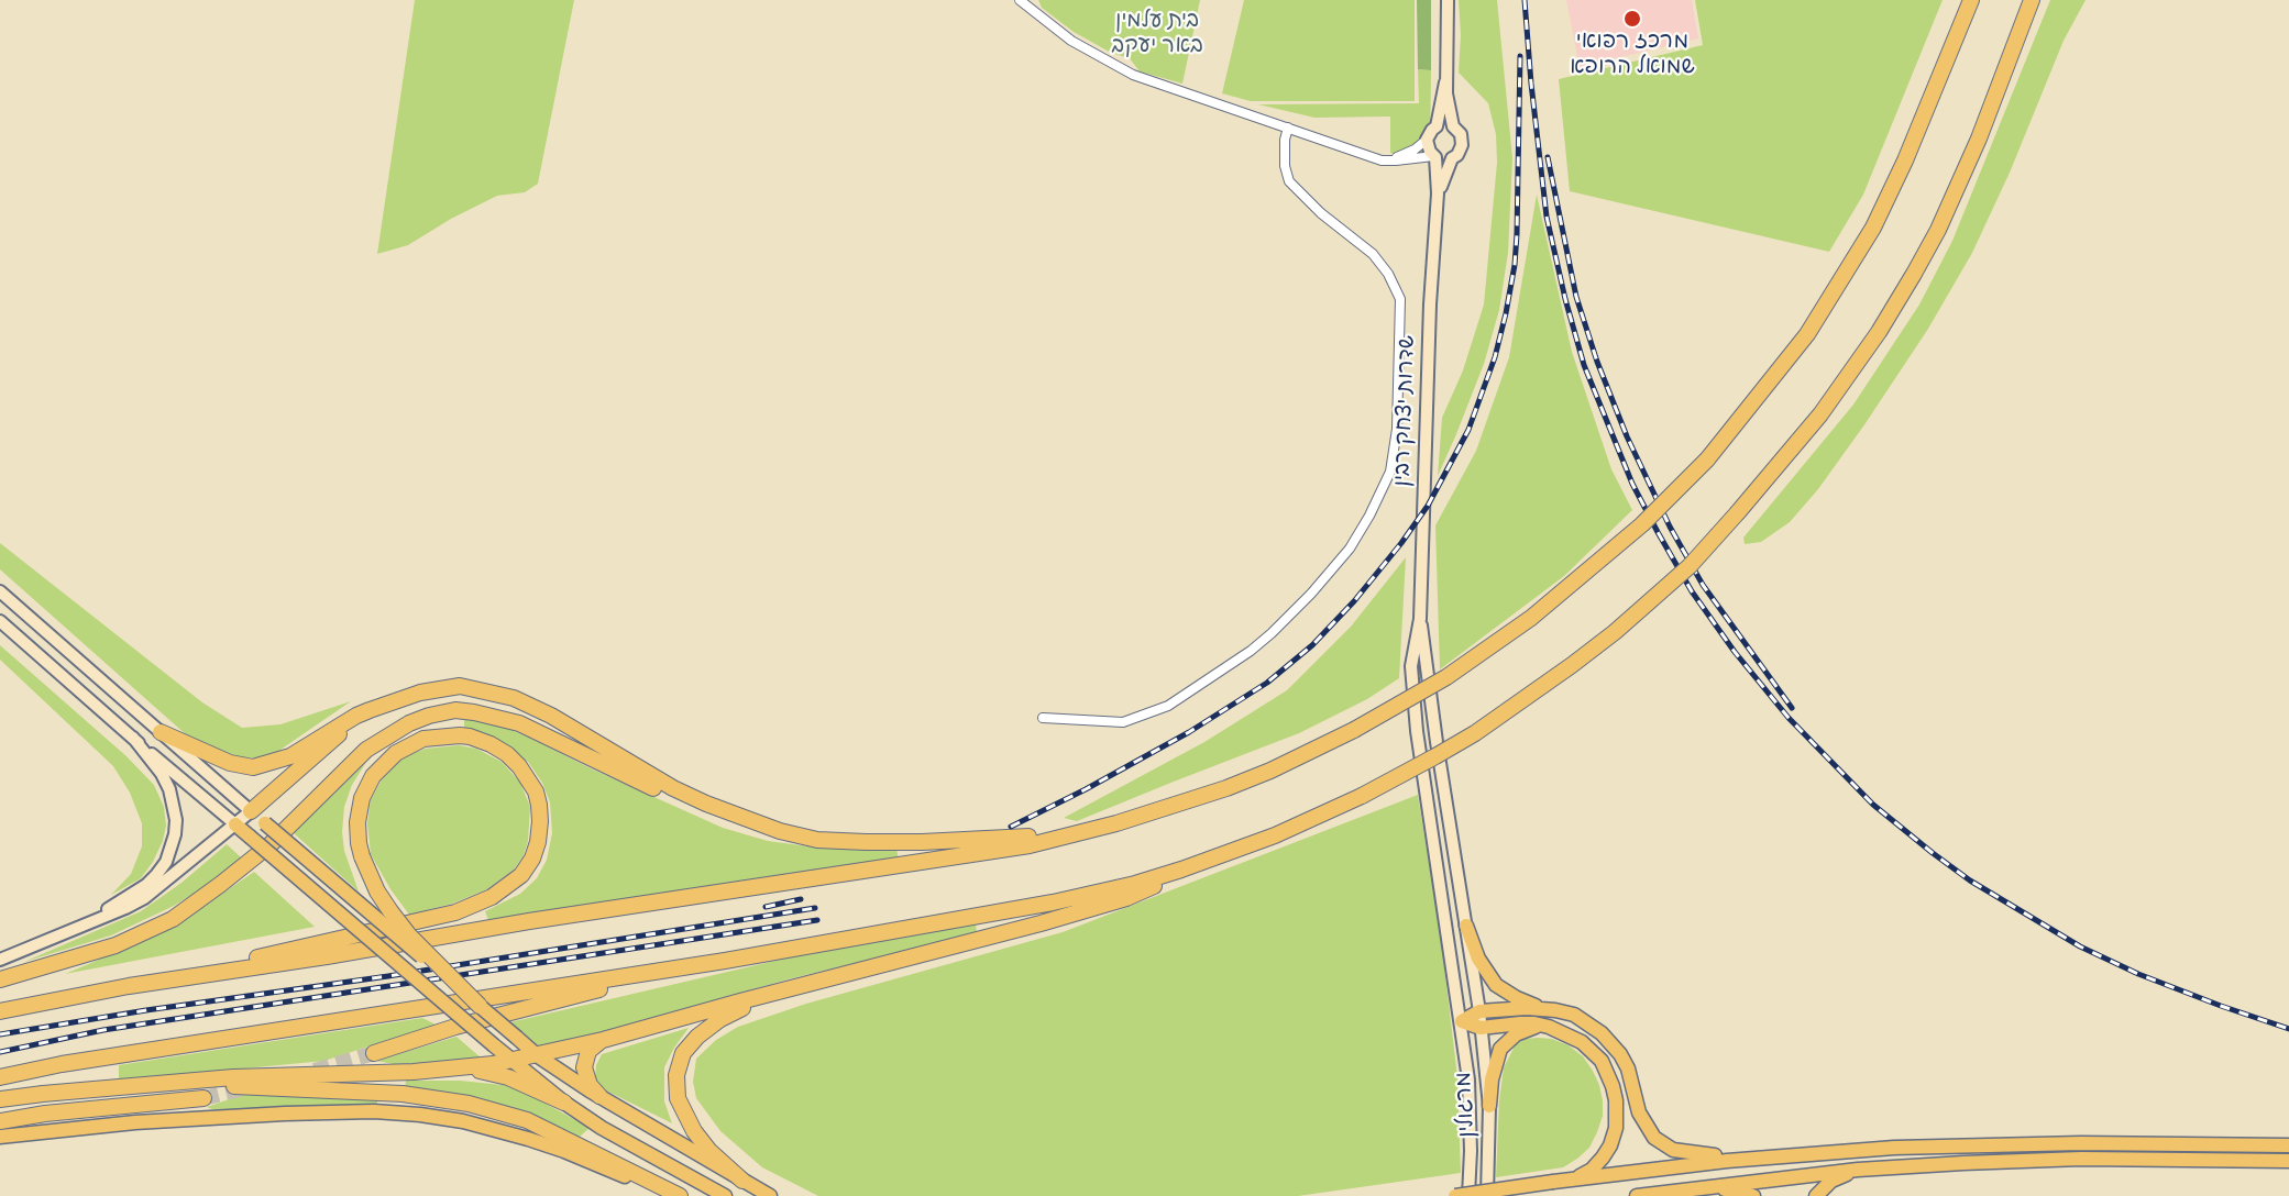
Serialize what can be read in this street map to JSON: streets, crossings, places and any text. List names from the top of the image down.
{
  "streets": {
    "main road": ["שדרות יצחק רבין", "מרגולין"]
  },
  "crossings": [
    ["שדרות יצחק רבין", "מרגולין"]
  ],
  "parks": ["בית עלמין באר יעקב"],
  "places": ["מרכז רפואי שמואל הרופא"]
}
